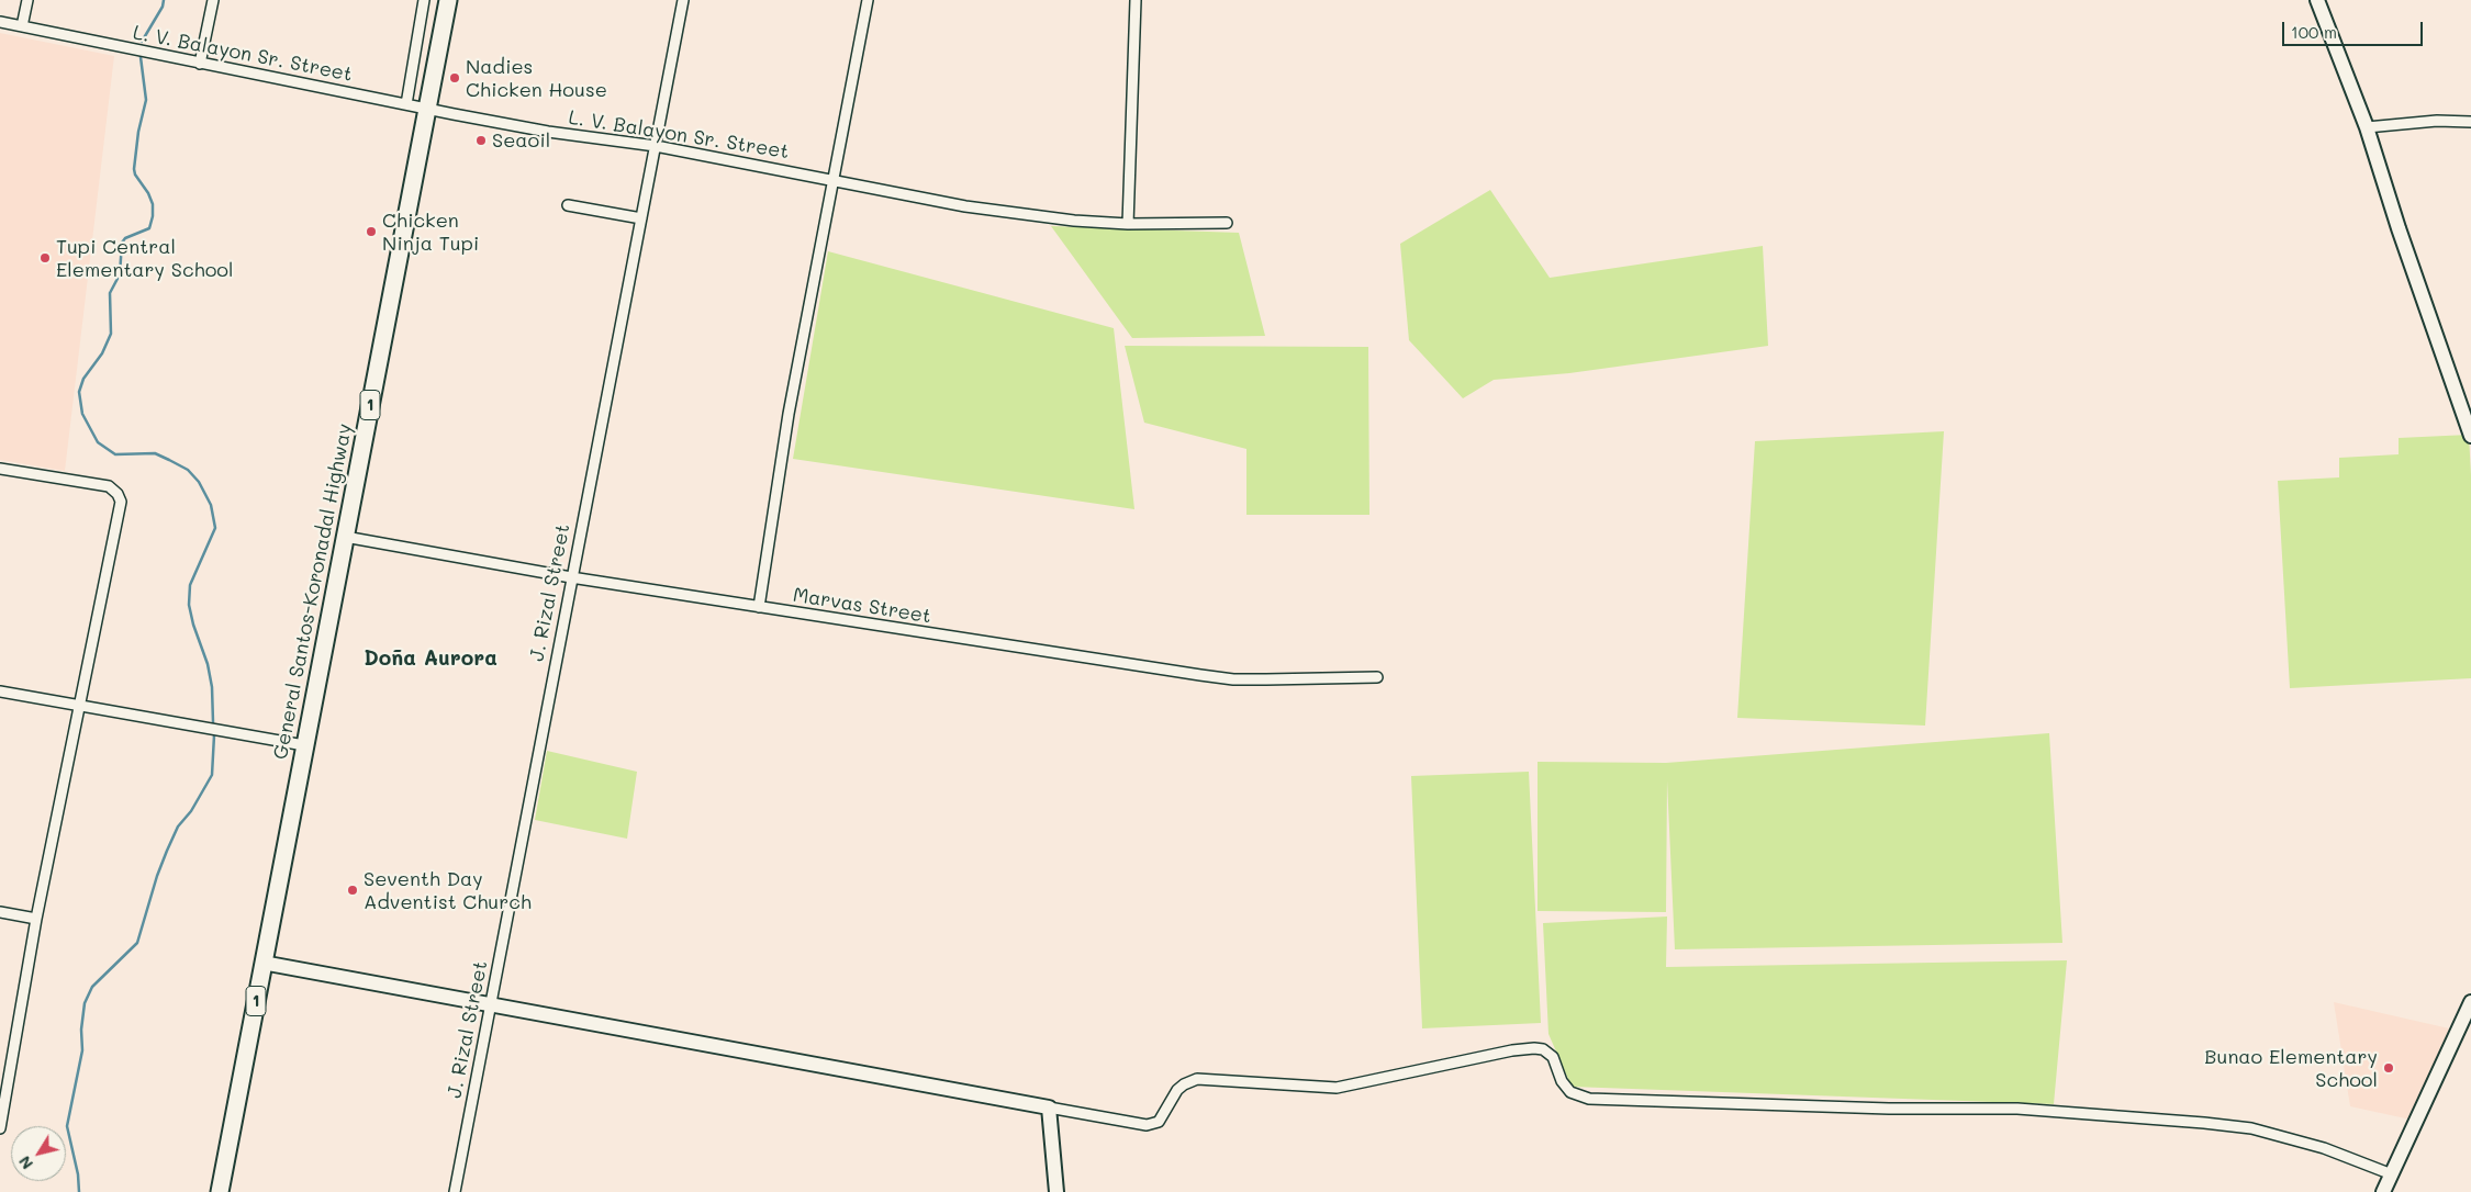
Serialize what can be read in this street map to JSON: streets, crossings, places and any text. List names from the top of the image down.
{
  "streets": {
    "highway": ["1", "General Santos-Koronadal Highway"],
    "street": ["L. V. Balayon Sr. Street", "J. Rizal Street", "Marvas Street"]
  },
  "crossings": [
    ["L. V. Balayon Sr. Street", "General Santos-Koronadal Highway"],
    ["L. V. Balayon Sr. Street", "J. Rizal Street"],
    ["General Santos-Koronadal Highway", "Marvas Street"],
    ["J. Rizal Street", "Marvas Street"]
  ],
  "districts": ["Doña Aurora"],
  "places": [
    "Nadies Chicken House",
    "Seaoil",
    "Chicken Ninja Tupi",
    "Tupi Central Elementary School",
    "Seventh Day Adventist Church",
    "Bunao Elementary School"
  ],
  "scale_bar": "100 m",
  "north": "bottom left"
}
